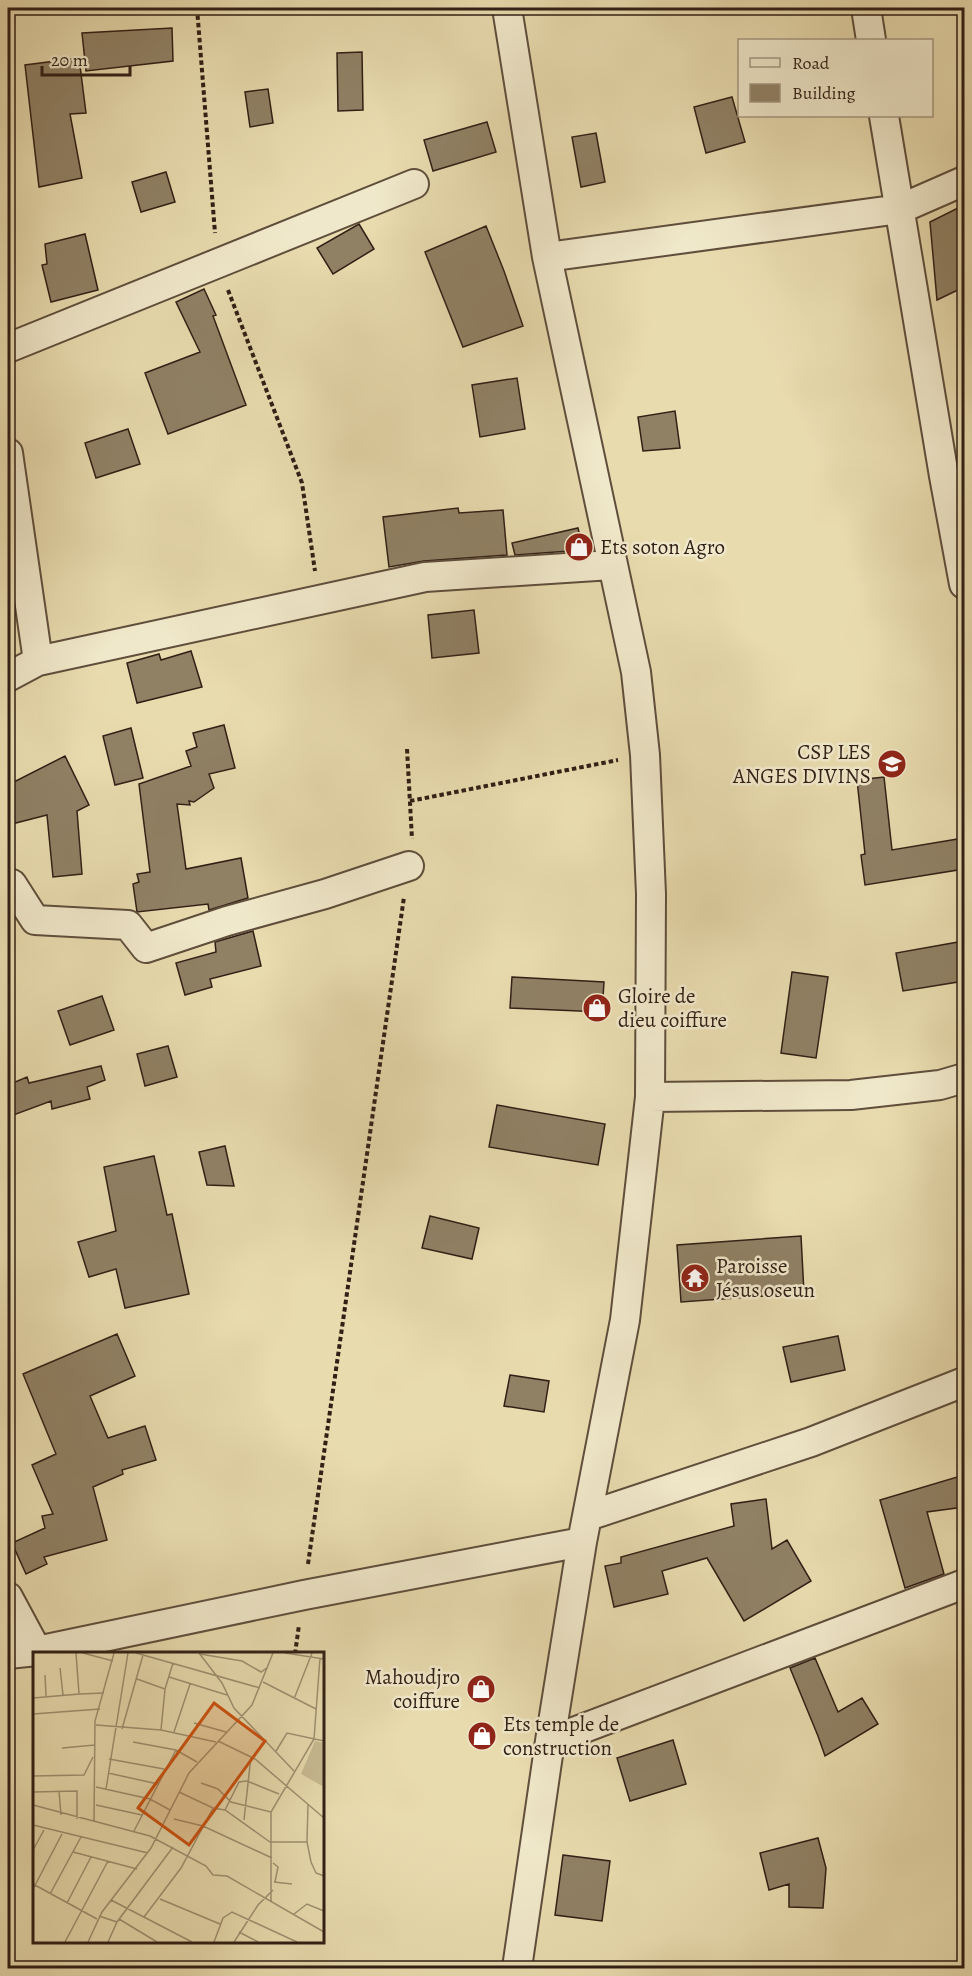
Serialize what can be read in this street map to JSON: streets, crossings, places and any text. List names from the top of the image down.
{
  "places": {
    "shop": [
      "Ets soton Agro",
      "Gloire de dieu coiffure",
      "Mahoudjro coiffure",
      "Ets temple de construction"
    ],
    "school or university": ["CSP LES ANGES DIVINS"],
    "temple": ["Paroisse Jésus oseun"]
  },
  "legend": ["Road", "Building"],
  "scale_bar": "20 m"
}
